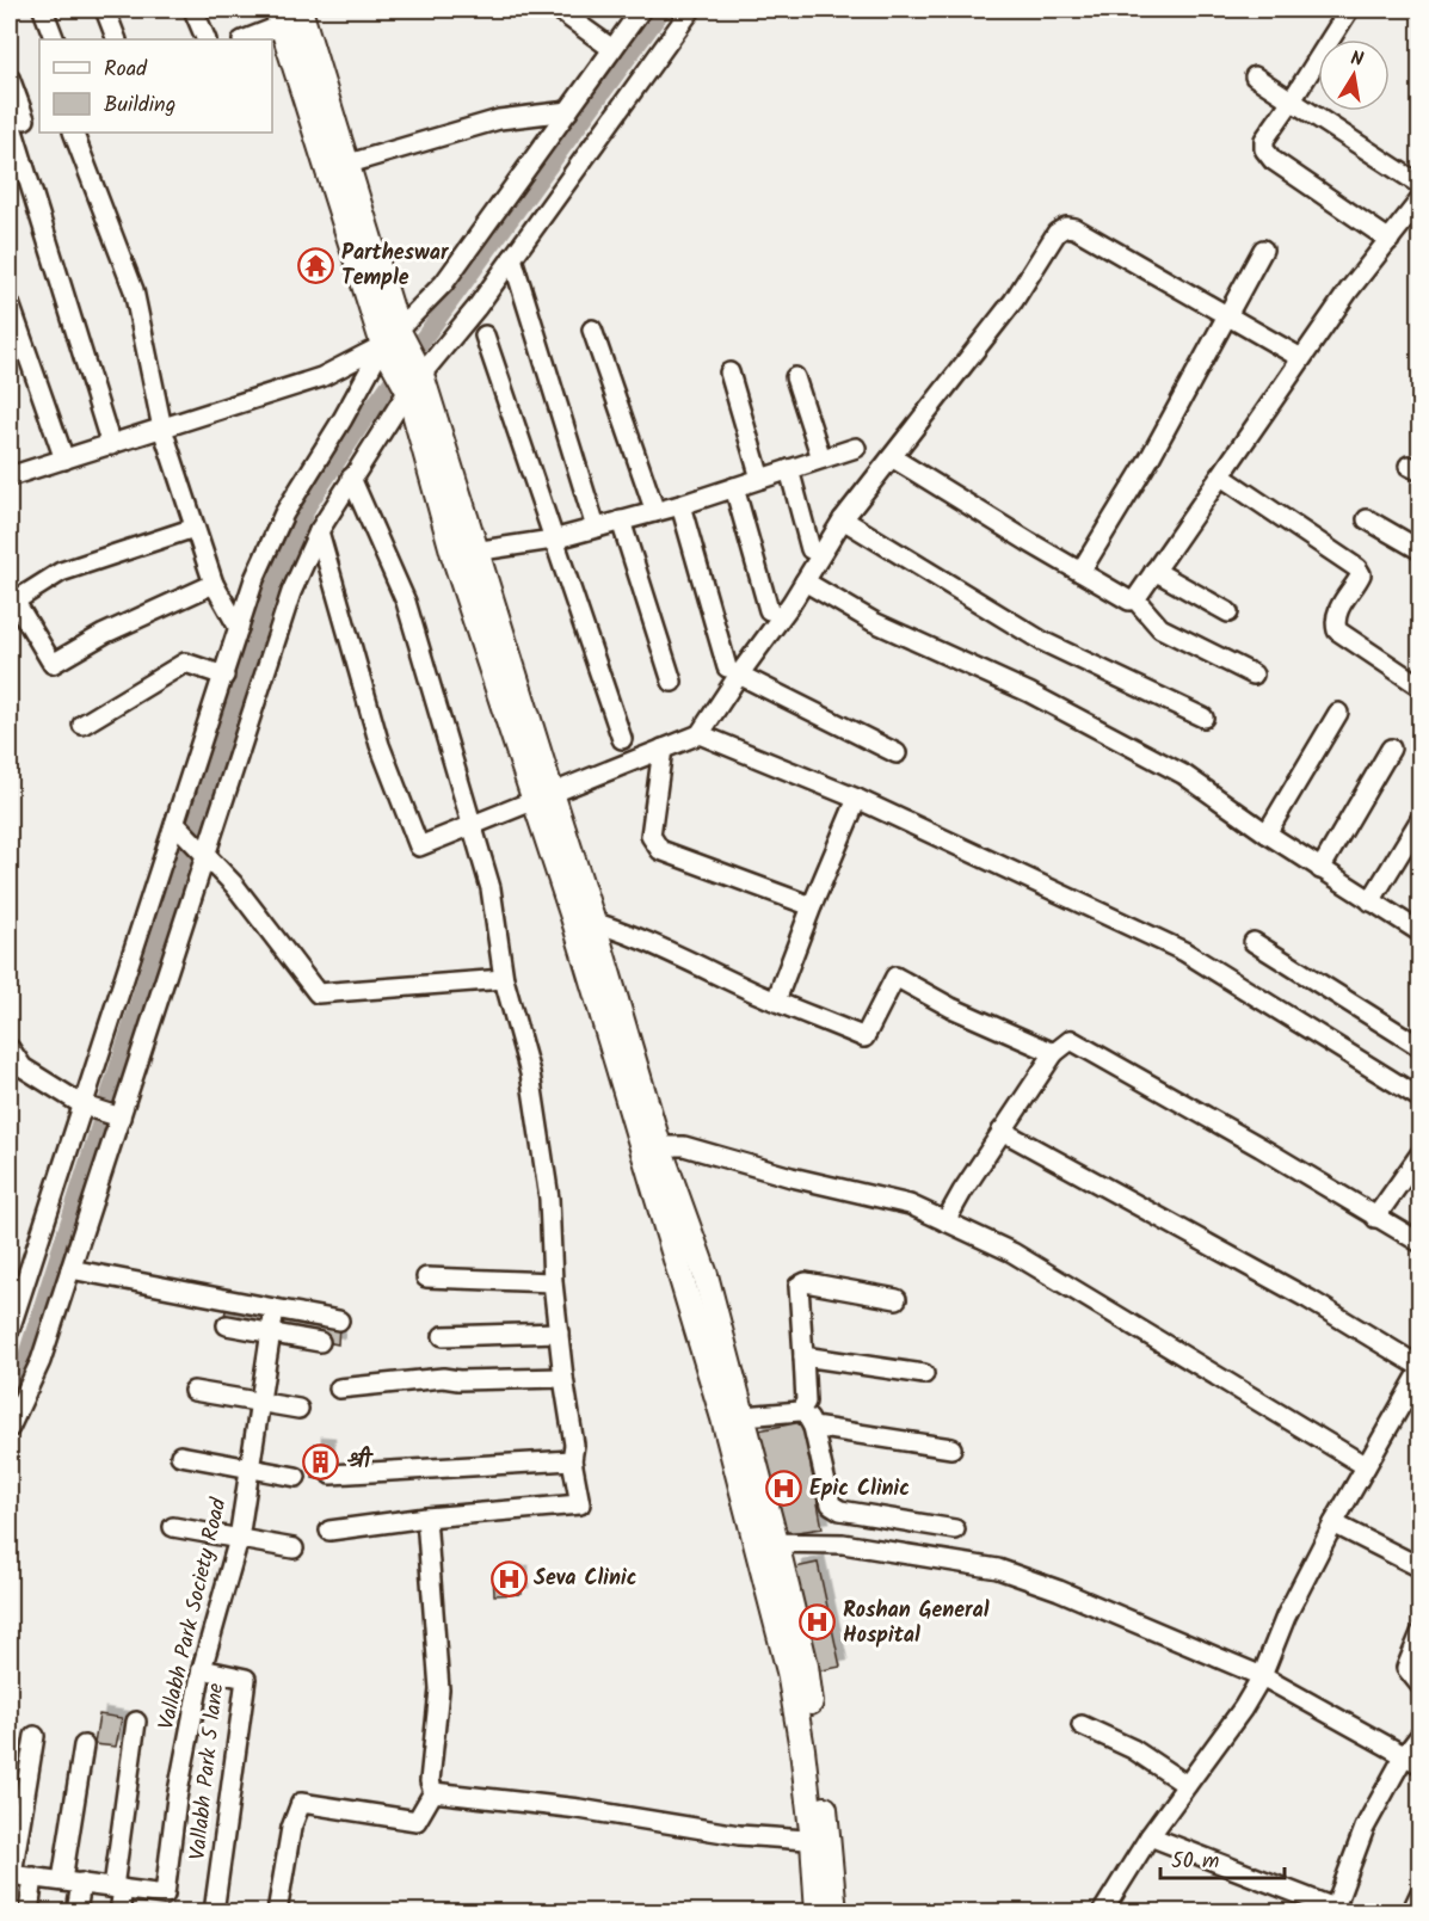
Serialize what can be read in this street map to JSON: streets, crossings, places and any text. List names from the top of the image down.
{
  "streets": {
    "street": ["Vallabh Park Society Road", "Vallabh Park 5 lane"]
  },
  "crossings": [
    ["Vallabh Park Society Road", "Vallabh Park 5 lane"]
  ],
  "places": {
    "temple": ["Partheswar Temple"],
    "building": ["श्री"],
    "hospital": ["Epic Clinic", "Seva Clinic", "Roshan General Hospital"]
  },
  "legend": ["Road", "Building"],
  "scale_bar": "50 m",
  "north": "top"
}
